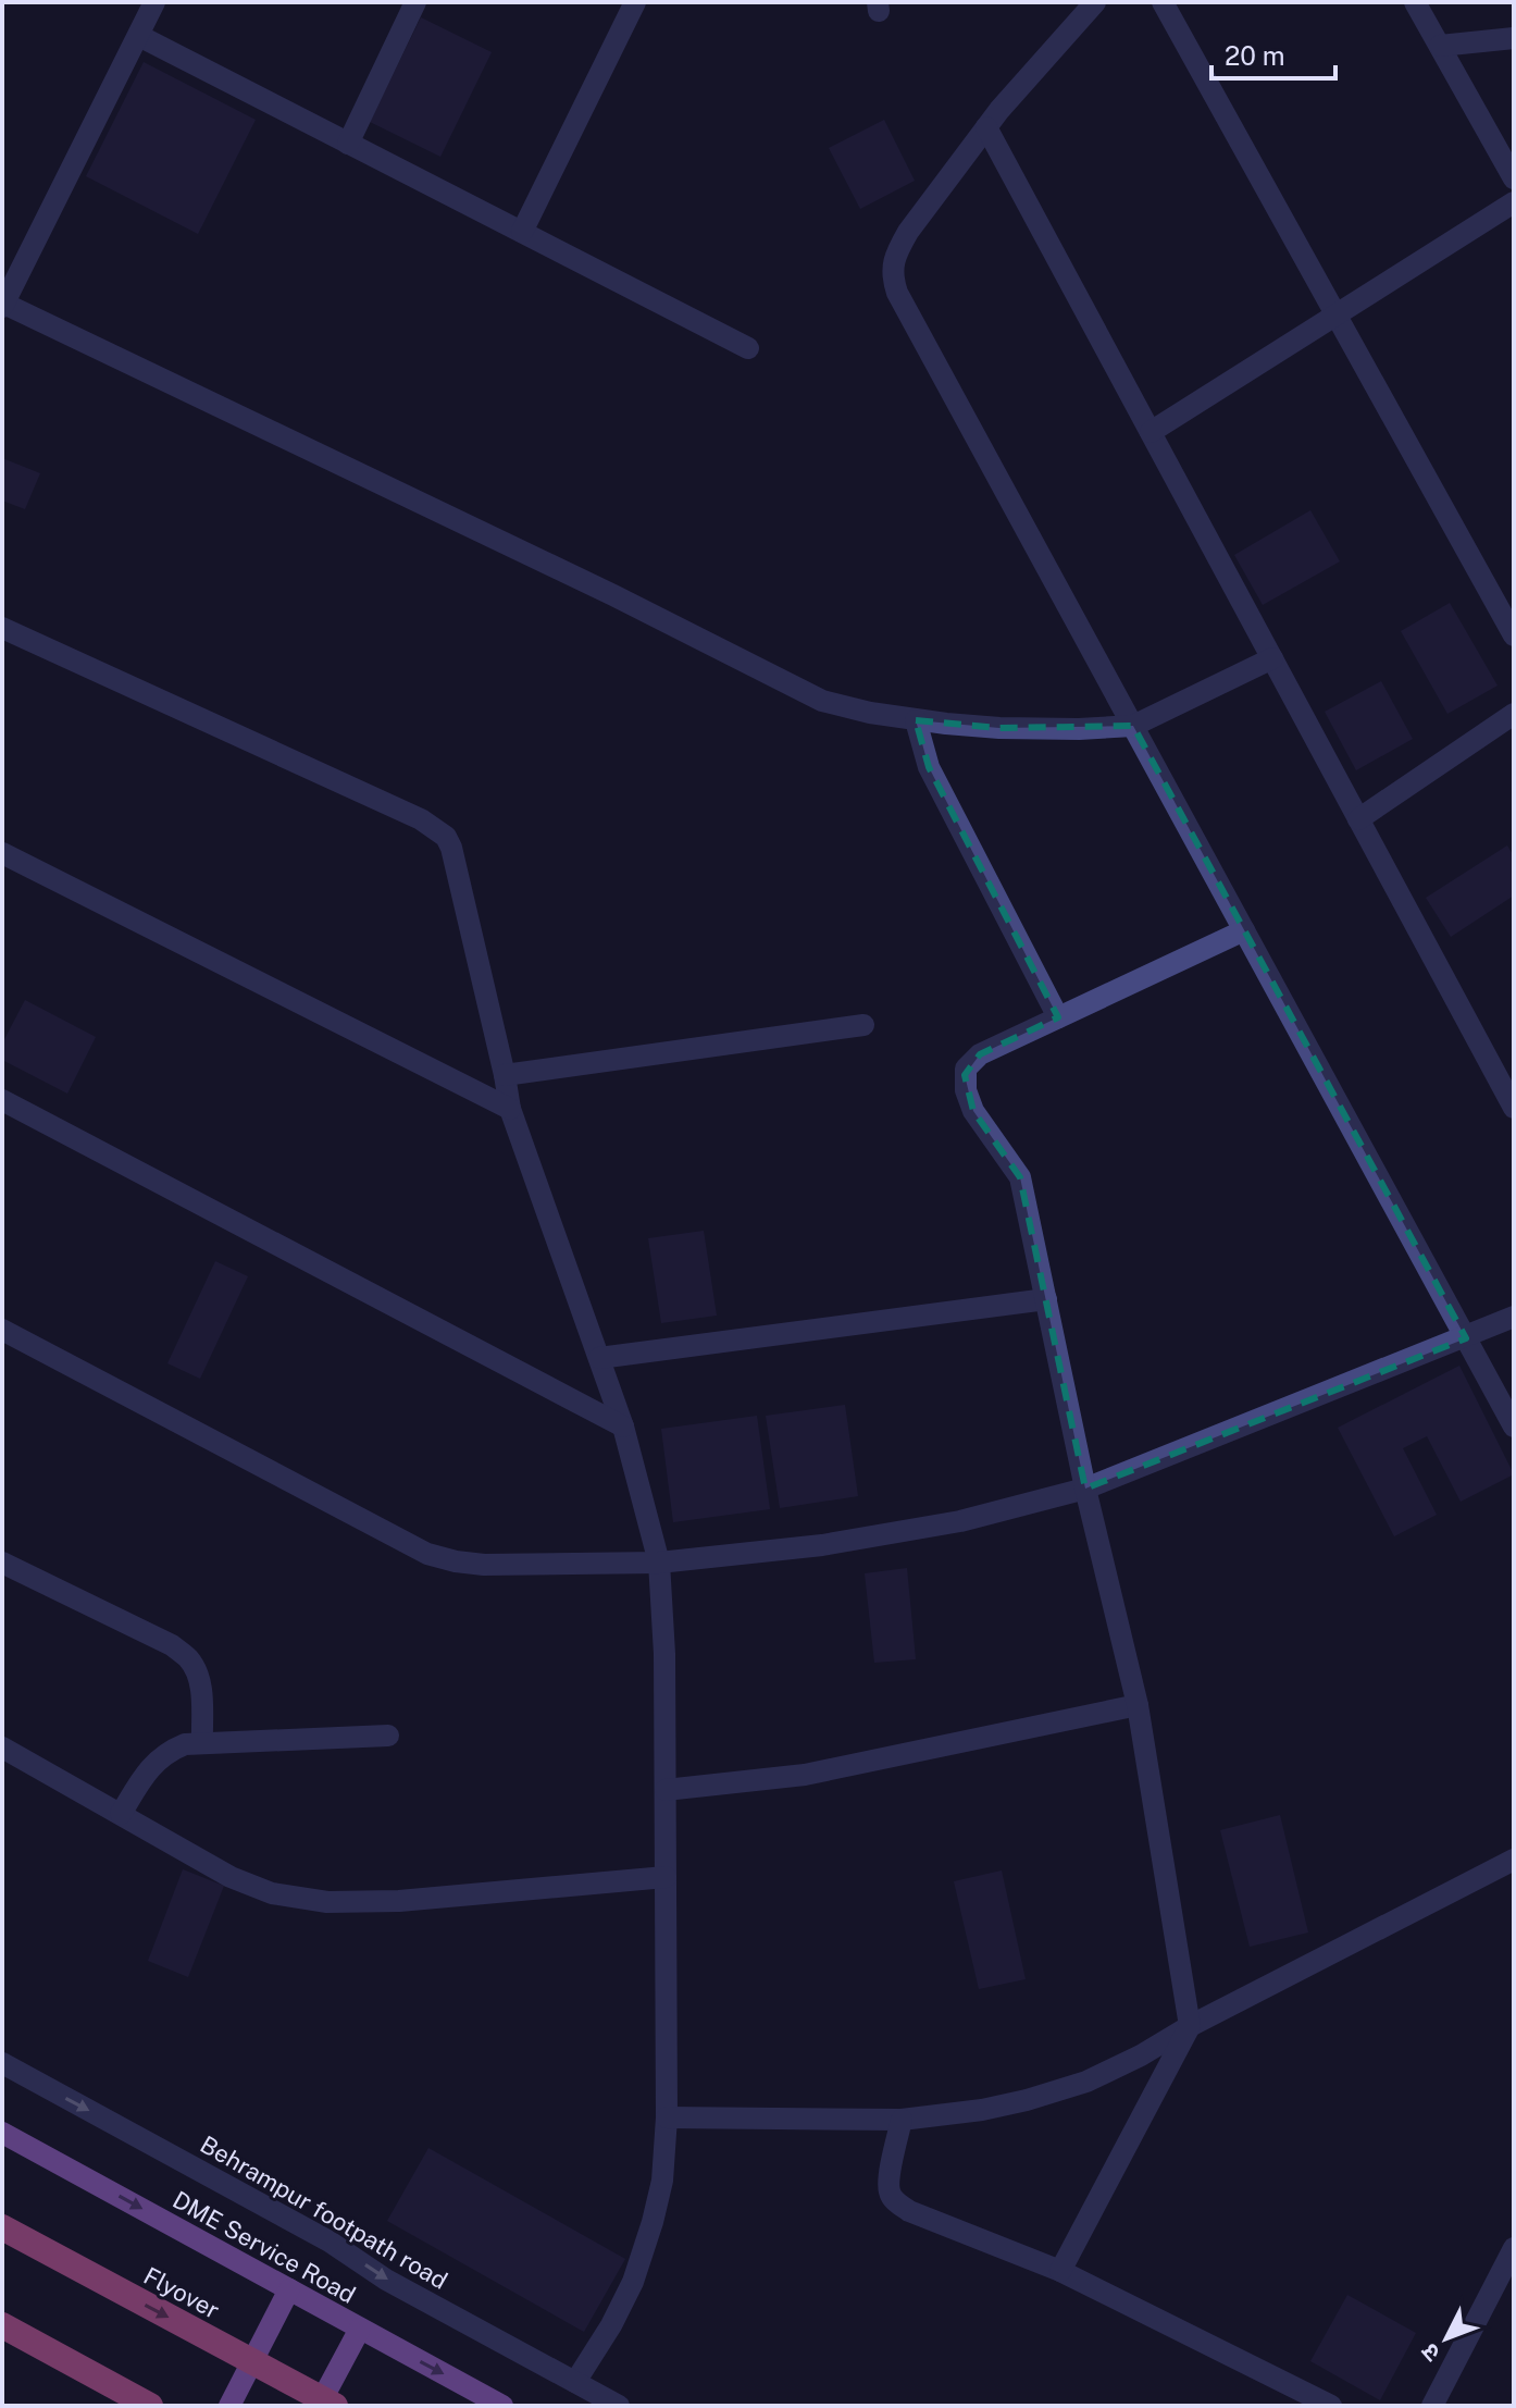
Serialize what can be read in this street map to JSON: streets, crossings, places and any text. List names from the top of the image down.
{
  "streets": {
    "highway": ["Flyover"],
    "main road": ["DME Service Road"],
    "street": ["Behrampur footpath road"]
  },
  "one_way": ["Behrampur footpath road", "DME Service Road"],
  "scale_bar": "20 m",
  "north": "bottom left"
}
